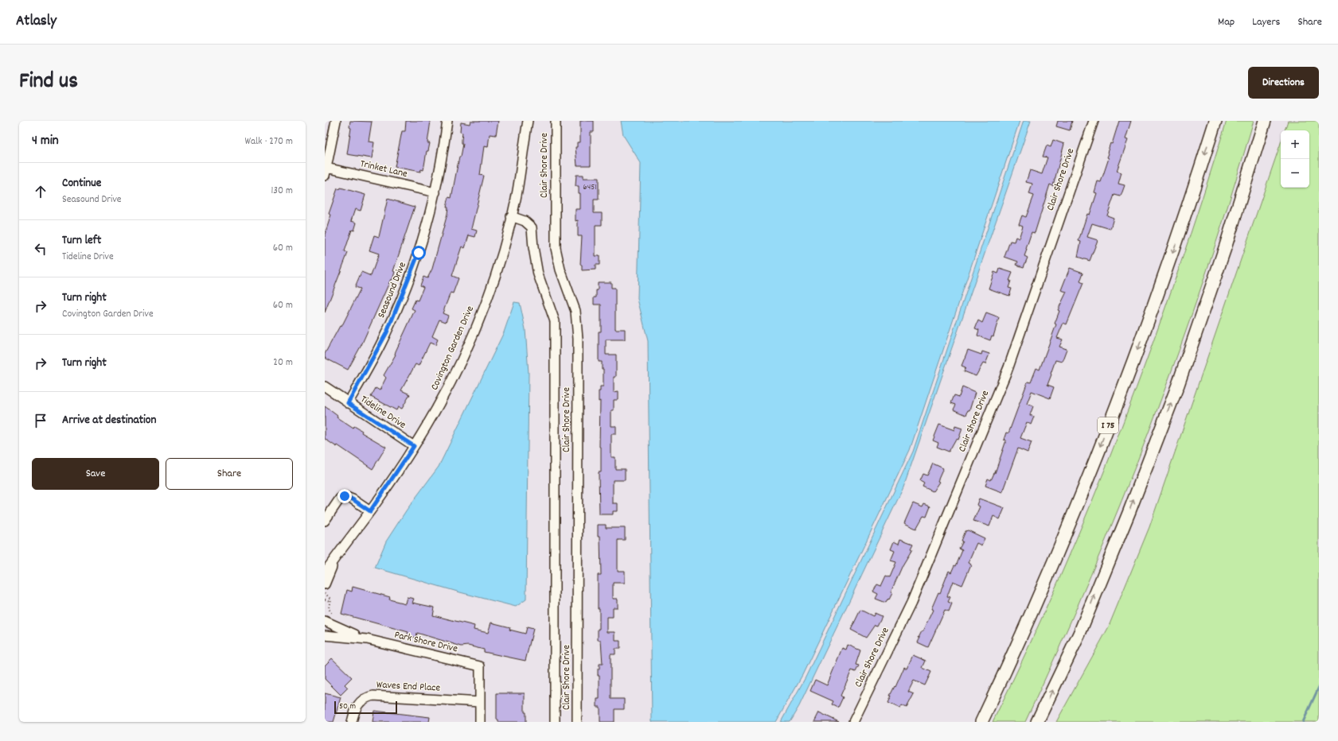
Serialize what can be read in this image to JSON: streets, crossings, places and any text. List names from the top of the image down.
{
  "streets": {
    "highway": ["I 75"],
    "street": [
      "Clair Shore Drive",
      "Trinket Lane",
      "Seasound Drive",
      "Covington Garden Drive",
      "Tideline Drive",
      "Park Shore Drive",
      "Waves End Place"
    ]
  },
  "crossings": [
    ["Trinket Lane", "Seasound Drive"],
    ["Seasound Drive", "Tideline Drive"],
    ["Covington Garden Drive", "Tideline Drive"],
    ["Park Shore Drive", "Waves End Place"]
  ],
  "house_numbers": ["6451"],
  "scale_bar": "50 m",
  "page": {
    "header": "Atlasly",
    "nav": ["Map", "Layers", "Share"],
    "title": "Find us",
    "buttons": [
      "Directions",
      ["Save", "Share"]
    ],
    "heading": ["4 min", "Walk · 270 m"],
    "map_buttons": ["+", "−"],
    "list": [
      ["Continue", "Seasound Drive", "130 m"],
      ["Turn left", "Tideline Drive", "60 m"],
      ["Turn right", "Covington Garden Drive", "60 m"],
      ["Turn right", "20 m"],
      "Arrive at destination"
    ],
    "scale": "50 m"
  }
}
